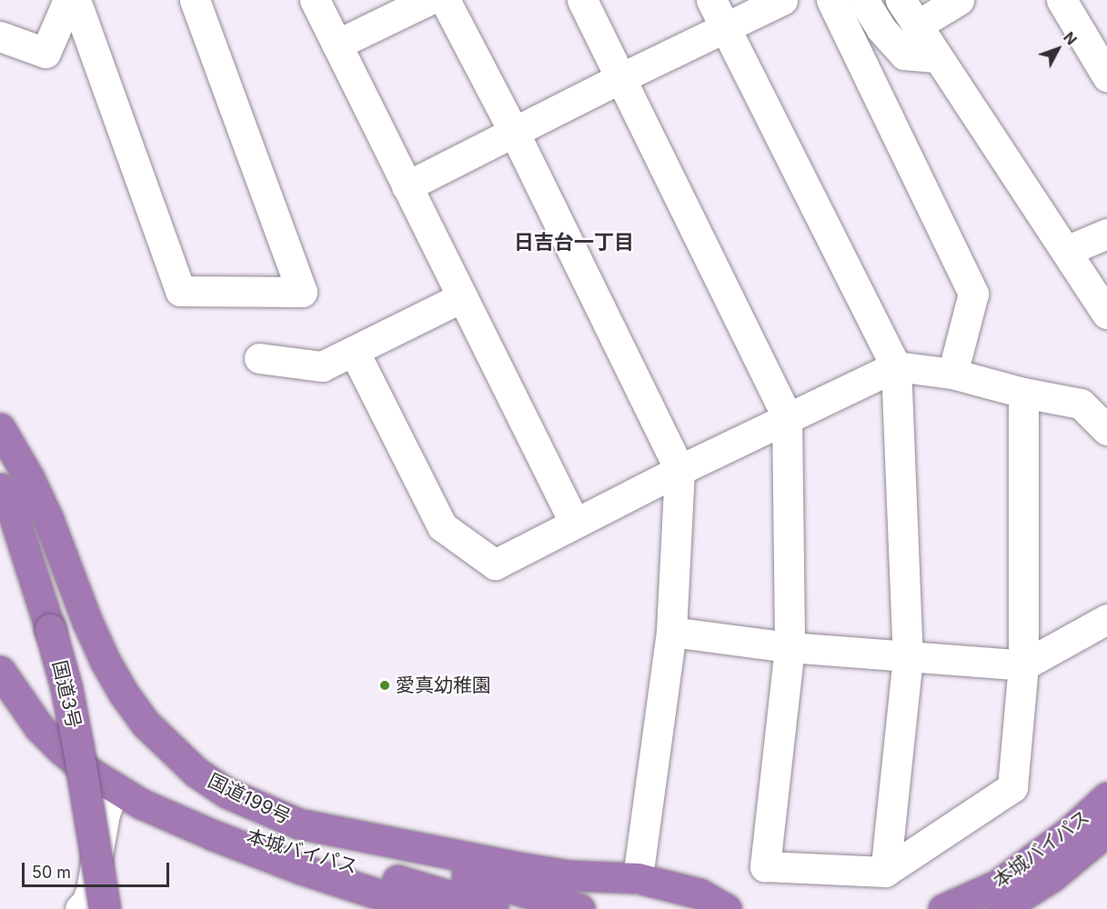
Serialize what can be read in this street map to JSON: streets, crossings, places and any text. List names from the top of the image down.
{
  "streets": {
    "highway": ["国道3号", "国道199号", "本城バイパス"]
  },
  "crossings": [
    ["国道199号", "本城バイパス"]
  ],
  "districts": ["日吉台一丁目"],
  "places": ["愛真幼稚園"],
  "scale_bar": "50 m",
  "north": "top right"
}
